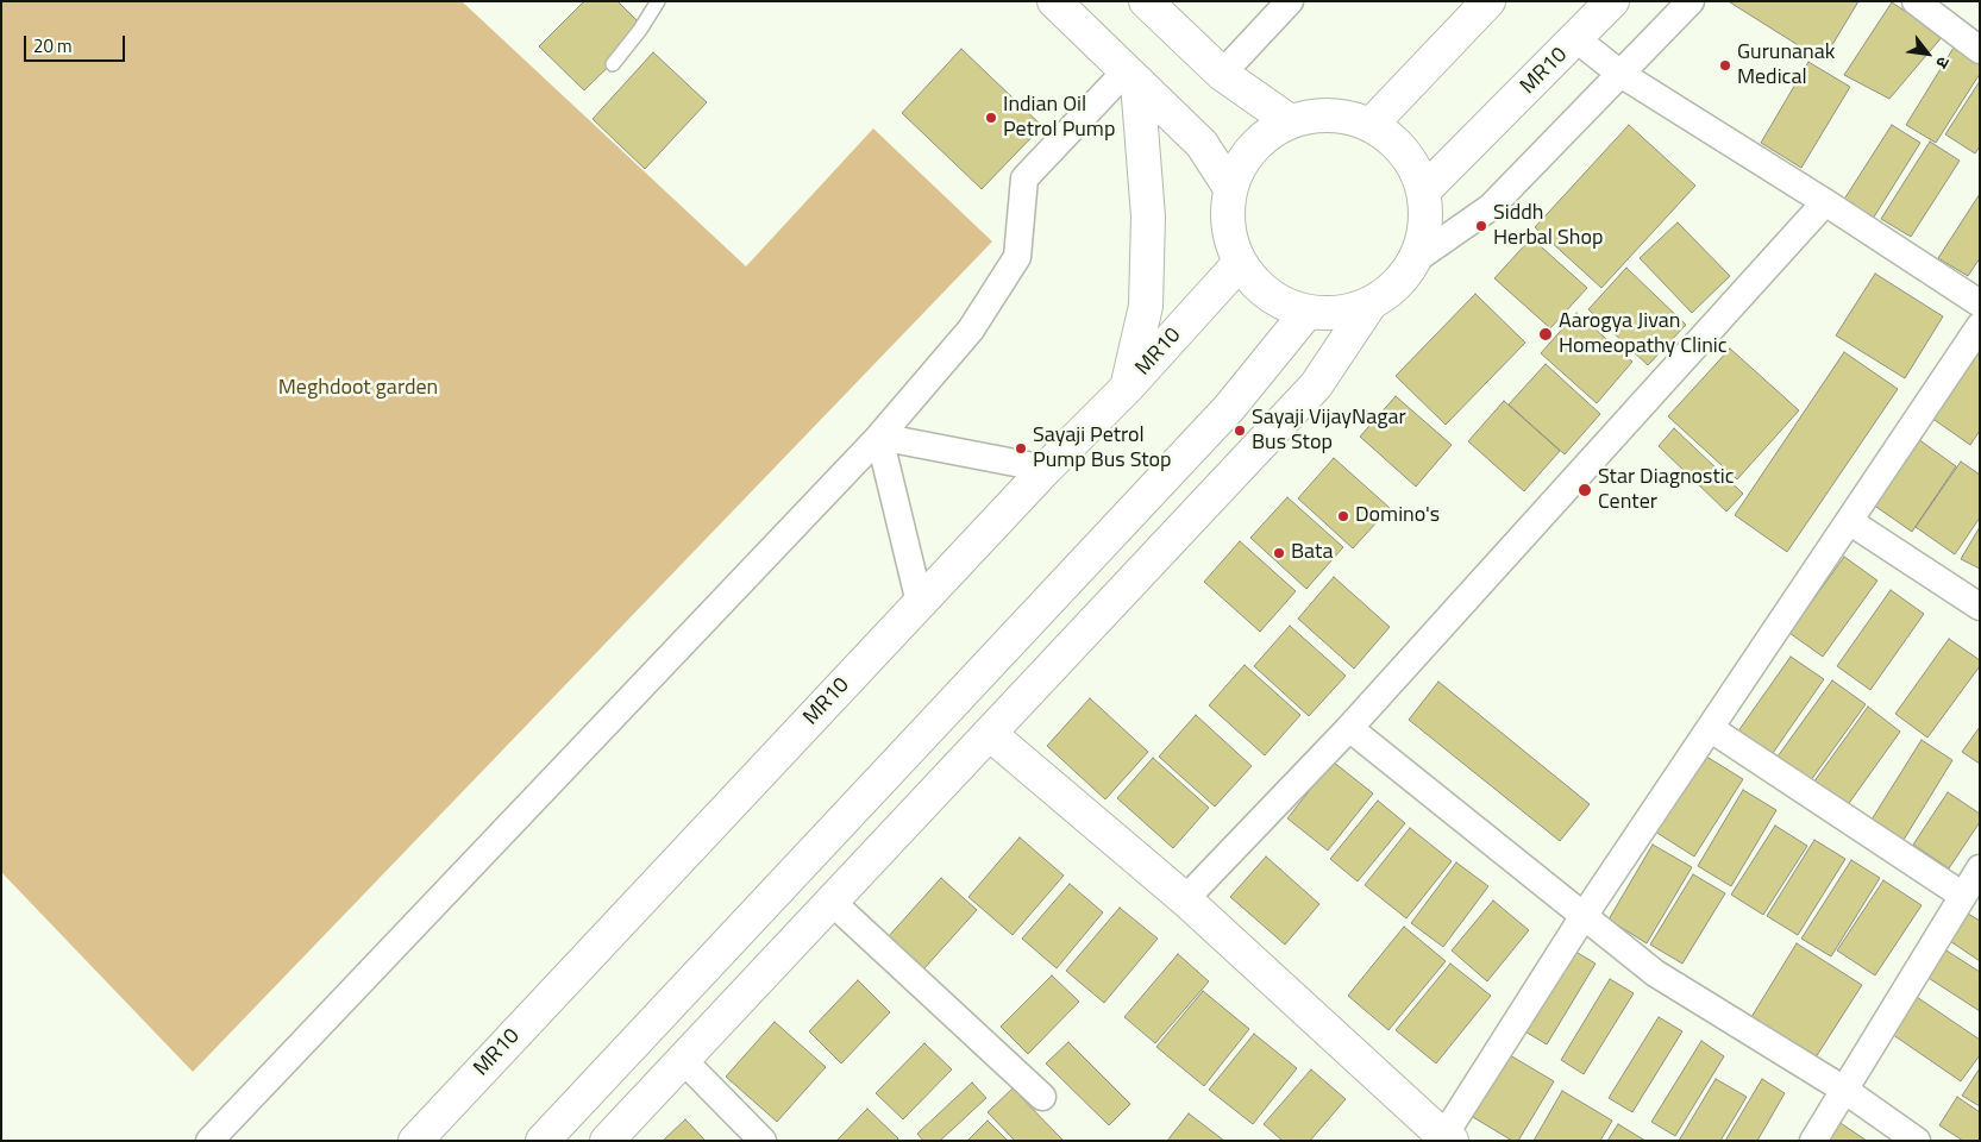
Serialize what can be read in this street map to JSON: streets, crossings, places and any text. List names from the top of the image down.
{
  "streets": {
    "main road": ["MR10"]
  },
  "parks": ["Meghdoot garden"],
  "places": [
    "Gurunanak Medical",
    "Indian Oil Petrol Pump",
    "Siddh Herbal Shop",
    "Aarogya Jivan Homeopathy Clinic",
    "Sayaji VijayNagar Bus Stop",
    "Sayaji Petrol Pump Bus Stop",
    "Star Diagnostic Center",
    "Domino's",
    "Bata"
  ],
  "scale_bar": "20 m",
  "north": "bottom right"
}
